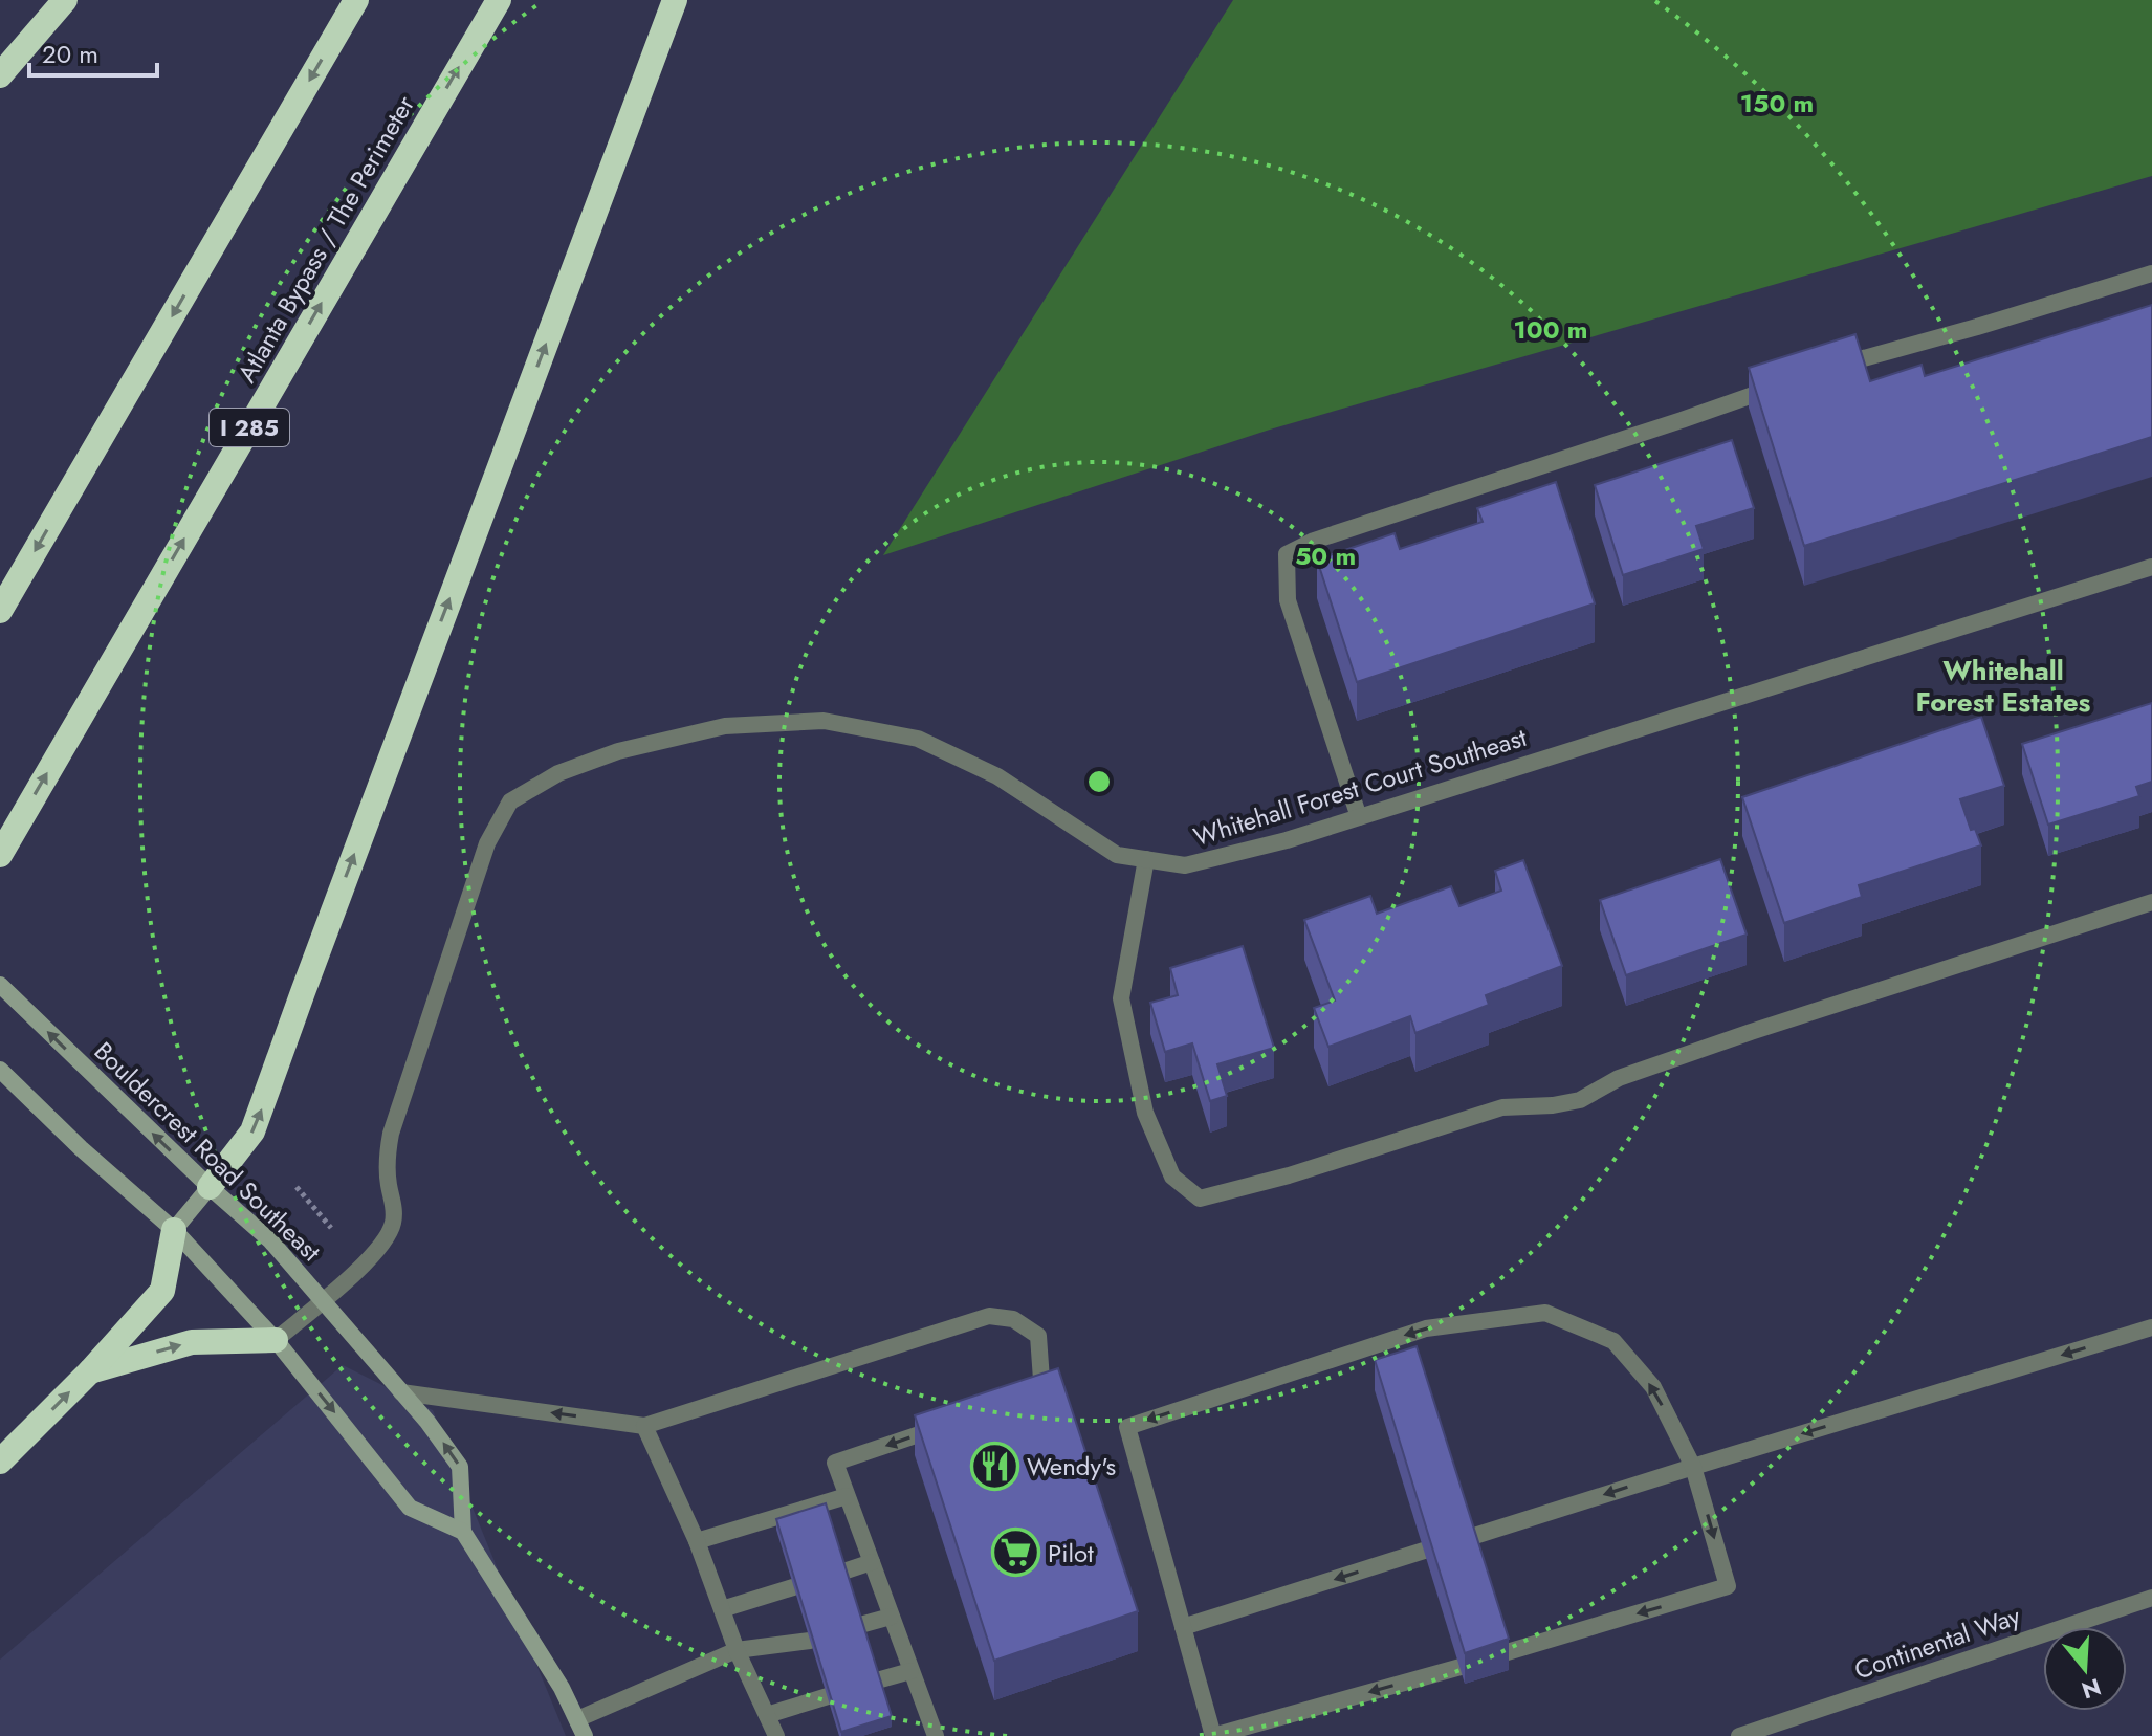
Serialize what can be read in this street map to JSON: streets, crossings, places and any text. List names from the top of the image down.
{
  "streets": {
    "highway": ["Atlanta Bypass / The Perimeter", "I 285"],
    "street": ["Whitehall Forest Court Southeast", "Bouldercrest Road Southeast", "Continental Way"]
  },
  "crossings": [
    ["Whitehall Forest Court Southeast", "Bouldercrest Road Southeast"]
  ],
  "districts": ["Whitehall Forest Estates"],
  "places": {
    "restaurant": ["Wendy's"],
    "supermarket": ["Pilot"]
  },
  "scale_bar": "20 m",
  "north": "bottom",
  "rings": ["150 m", "100 m", "50 m"]
}
